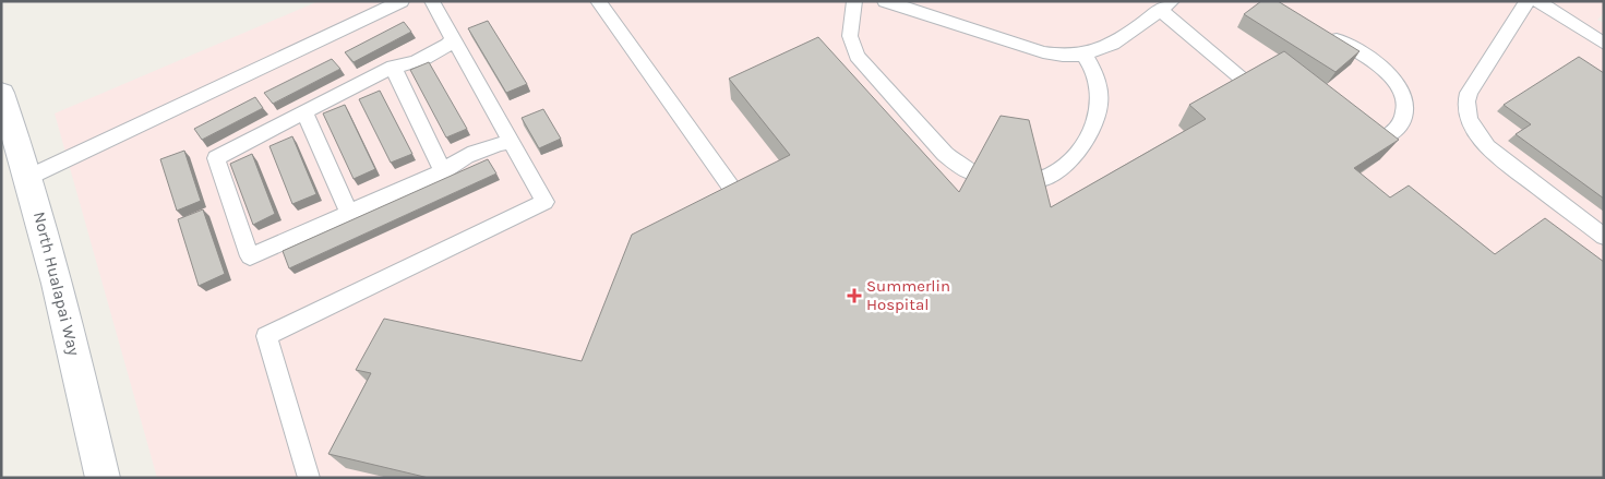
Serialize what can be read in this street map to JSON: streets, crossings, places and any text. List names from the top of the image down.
{
  "streets": {
    "main road": ["North Hualapai Way"]
  },
  "places": {
    "health": ["Summerlin Hospital"]
  }
}
